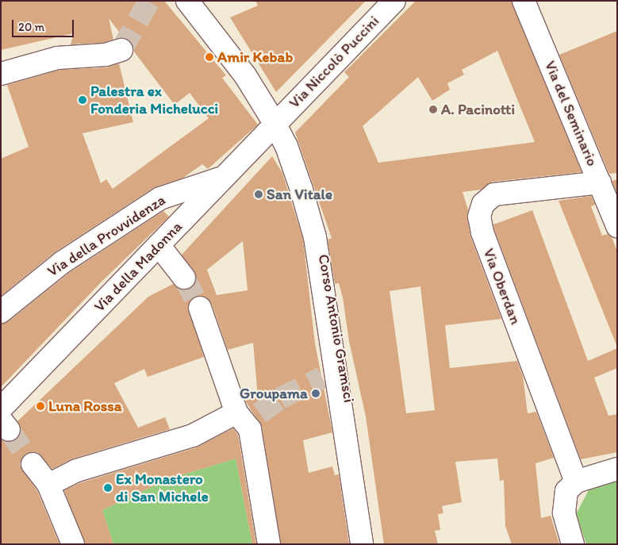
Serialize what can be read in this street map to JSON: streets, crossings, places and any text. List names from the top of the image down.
{
  "streets": {
    "street": [
      "Via Niccolò Puccini",
      "Via del Seminario",
      "Via della Provvidenza",
      "Via della Madonna",
      "Via Oberdan",
      "Corso Antonio Gramsci"
    ]
  },
  "crossings": [
    ["Via Niccolò Puccini", "Via della Madonna"],
    ["Via Niccolò Puccini", "Corso Antonio Gramsci"],
    ["Via del Seminario", "Via Oberdan"],
    ["Via della Provvidenza", "Via della Madonna"],
    ["Via della Madonna", "Corso Antonio Gramsci"]
  ],
  "places": [
    "Amir Kebab",
    "Palestra ex Fonderia Michelucci",
    "A. Pacinotti",
    "San Vitale",
    "Groupama",
    "Luna Rossa",
    "Ex Monastero di San Michele"
  ],
  "scale_bar": "20 m"
}
